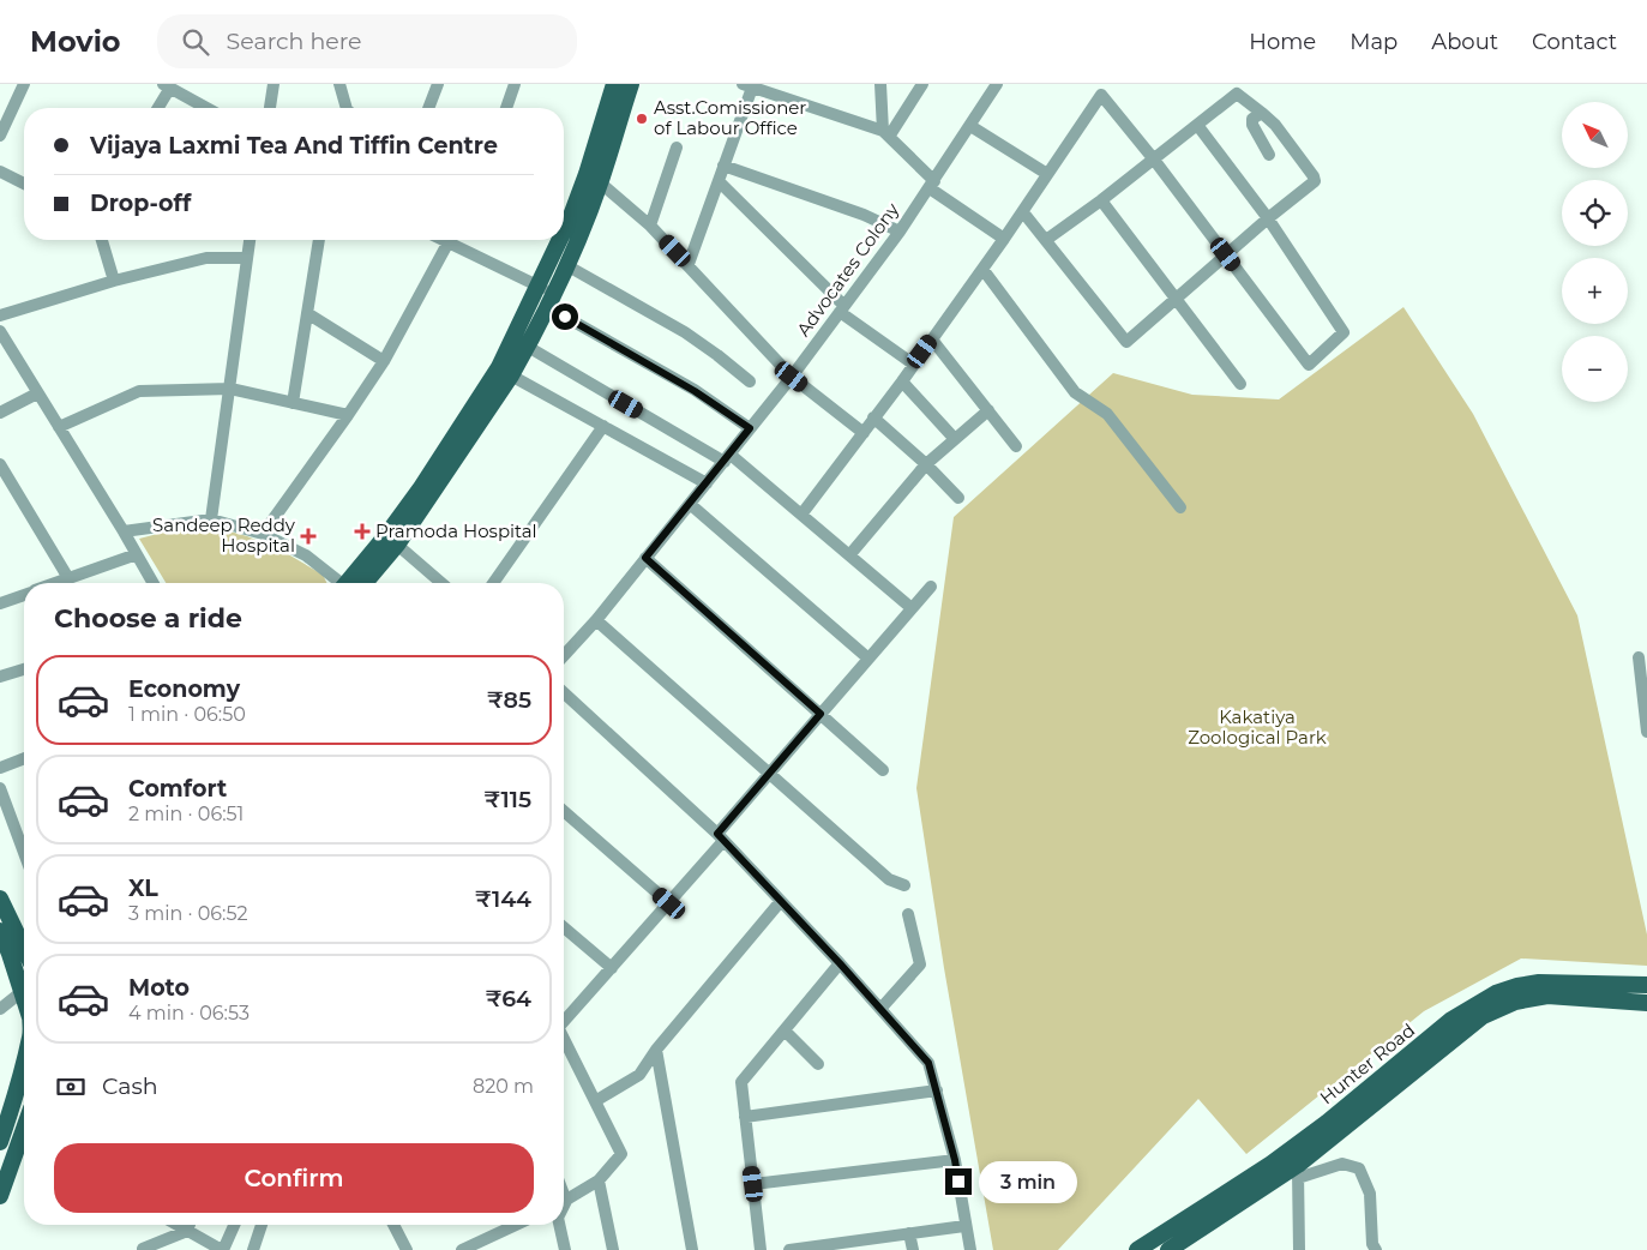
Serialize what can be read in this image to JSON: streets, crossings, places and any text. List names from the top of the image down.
{
  "streets": {
    "main road": ["Hunter Road"],
    "street": ["Advocates Colony"]
  },
  "parks": ["Kakatiya Zoological Park"],
  "places": {
    "other": ["Asst.Comissioner of Labour Office"],
    "health": ["Pramoda Hospital", "Sandeep Reddy Hospital"]
  },
  "north": "top left",
  "page": {
    "header": "Movio",
    "search": "Search here",
    "nav": [
      "Home",
      "Map",
      "About",
      "Contact"
    ],
    "map_buttons": ["+", "−"],
    "banner": ["Vijaya Laxmi Tea And Tiffin Centre", "Drop-off"],
    "heading": "Choose a ride",
    "list": [
      {
        "name": "Economy",
        "note": "1 min · 06:50",
        "value": "₹85"
      },
      {
        "name": "Comfort",
        "note": "2 min · 06:51",
        "value": "₹115"
      },
      {
        "name": "XL",
        "note": "3 min · 06:52",
        "value": "₹144"
      },
      {
        "name": "Moto",
        "note": "4 min · 06:53",
        "value": "₹64"
      }
    ],
    "pay": ["Cash", "820 m"],
    "buttons": "Confirm",
    "bubble": "3 min"
  }
}
